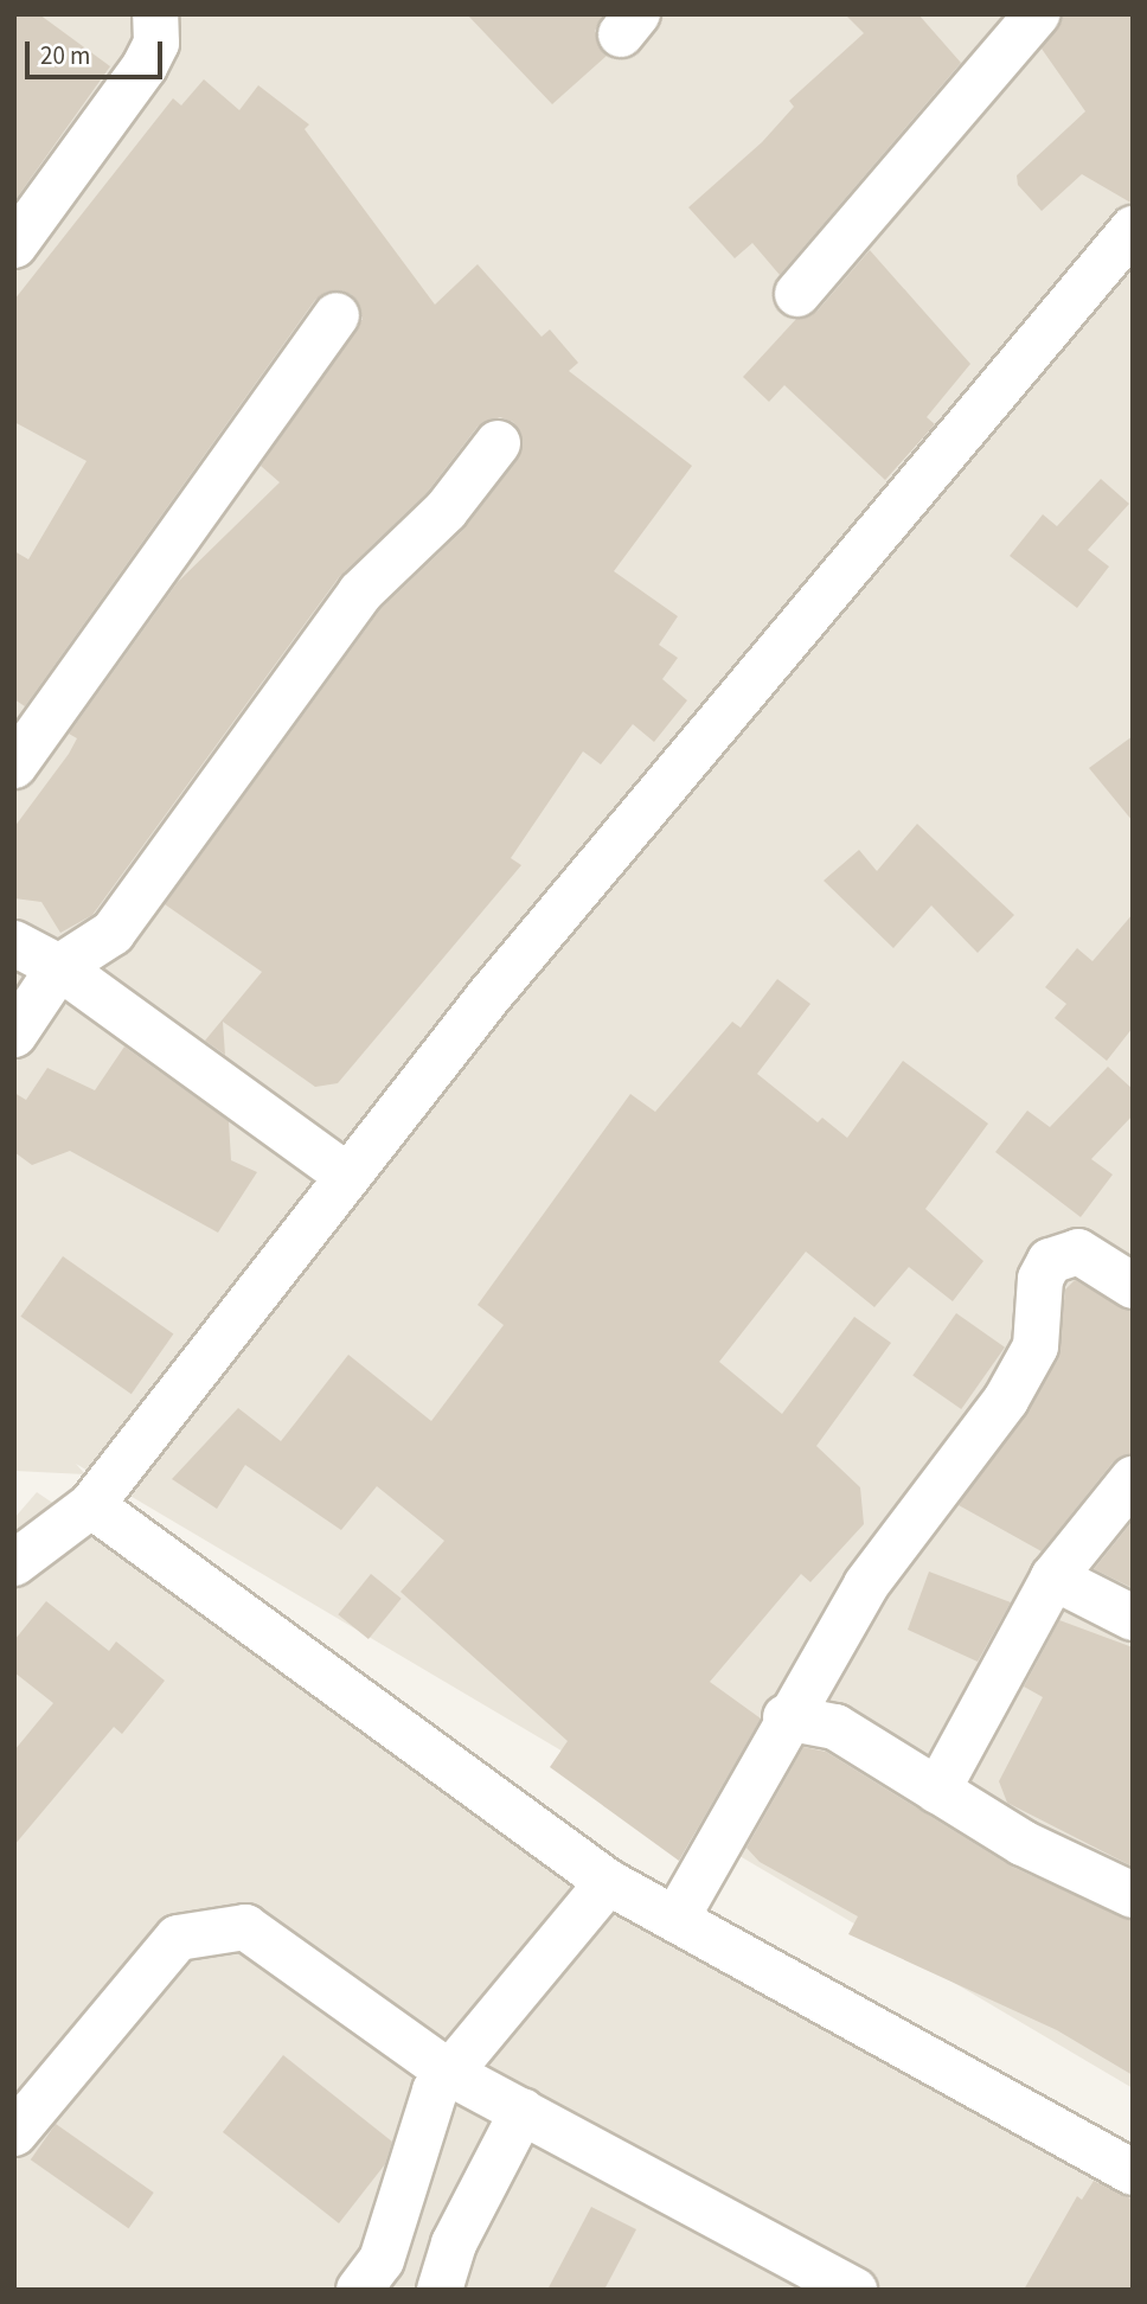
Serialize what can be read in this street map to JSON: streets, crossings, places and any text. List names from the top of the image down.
{
  "scale_bar": "20 m"
}
